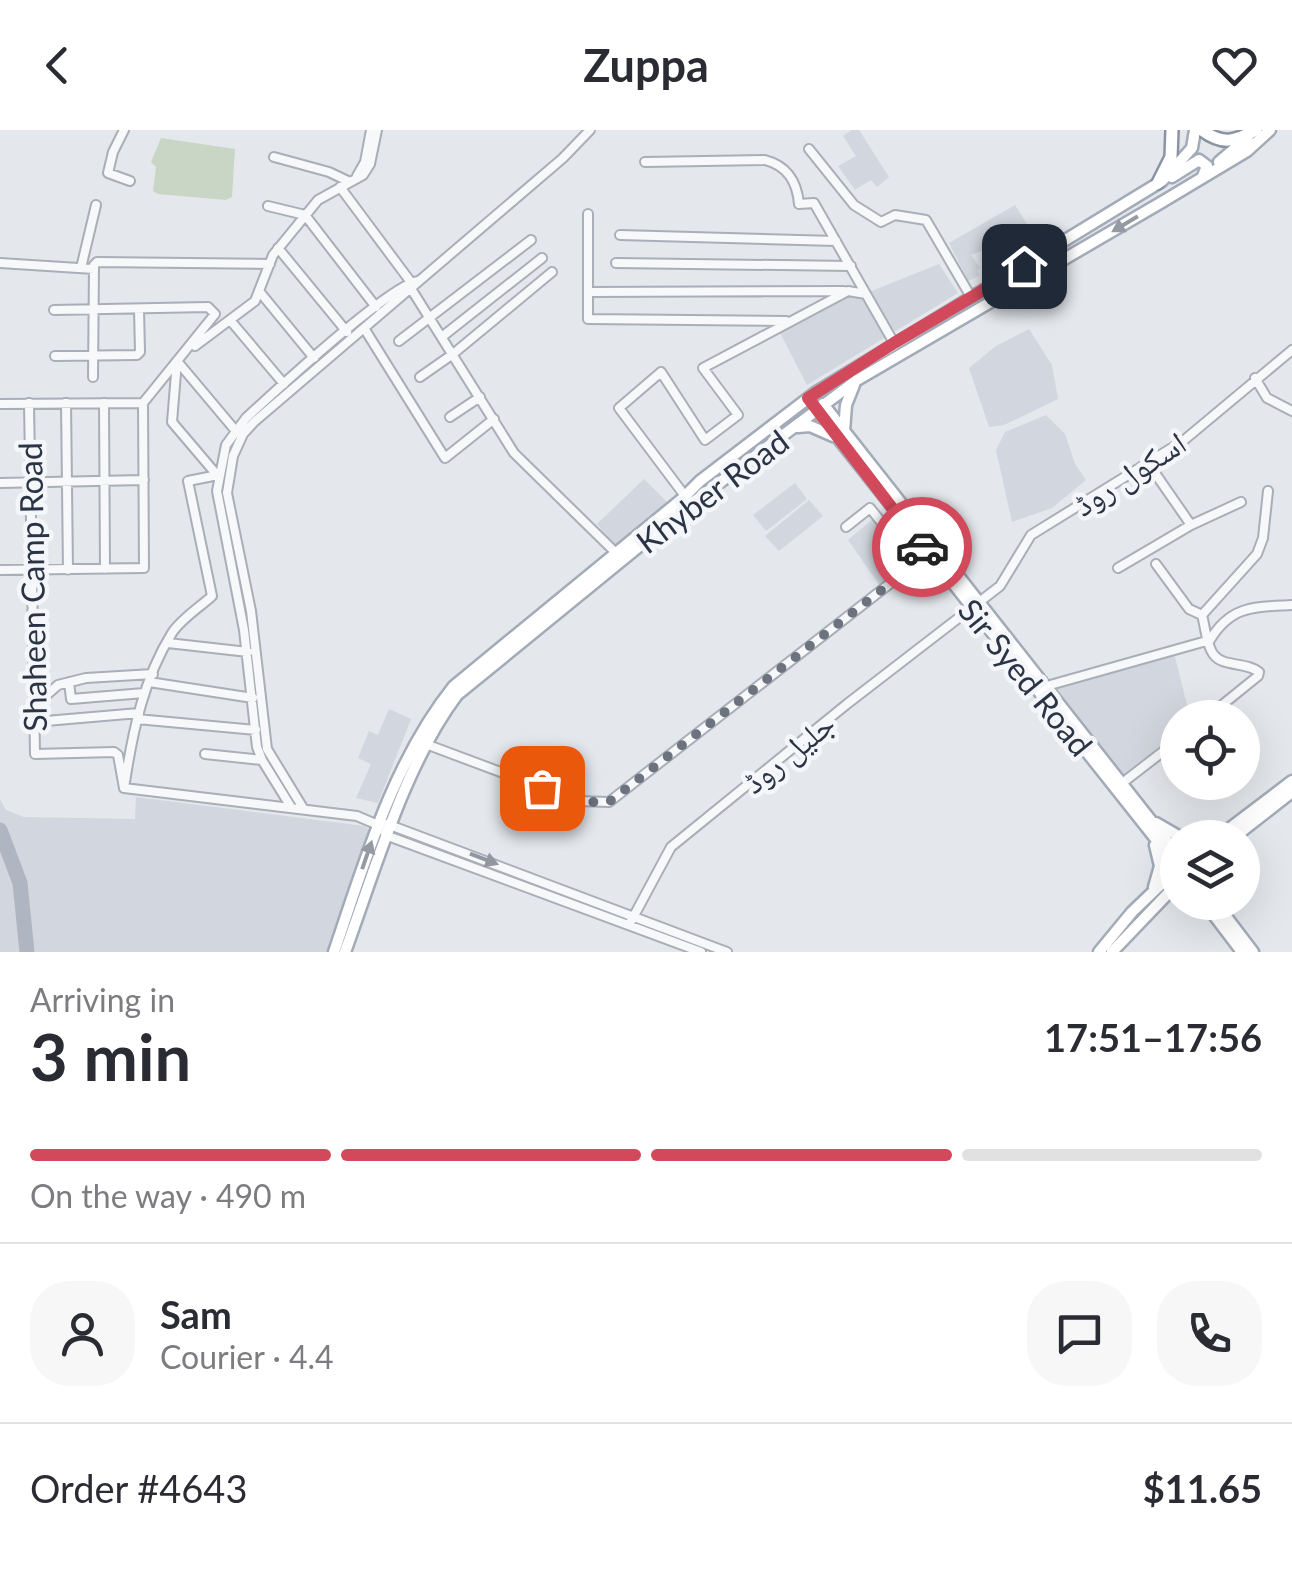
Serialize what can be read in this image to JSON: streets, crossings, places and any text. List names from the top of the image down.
{
  "streets": {
    "main road": ["Khyber Road", "Sir Syed Road"],
    "street": ["اسکول روڈ", "Shaheen Camp Road", "جلیل روڈ"]
  },
  "crossings": [
    ["اسکول روڈ", "Sir Syed Road"],
    ["اسکول روڈ", "جلیل روڈ"],
    ["Sir Syed Road", "جلیل روڈ"]
  ],
  "page": {
    "header": "Zuppa",
    "heading": ["3 min", "Arriving in", "17:51–17:56"],
    "panel": [
      "Sam",
      "Courier · 4.4",
      "Order #4643",
      "$11.65"
    ],
    "bar": "On the way · 490 m"
  }
}
